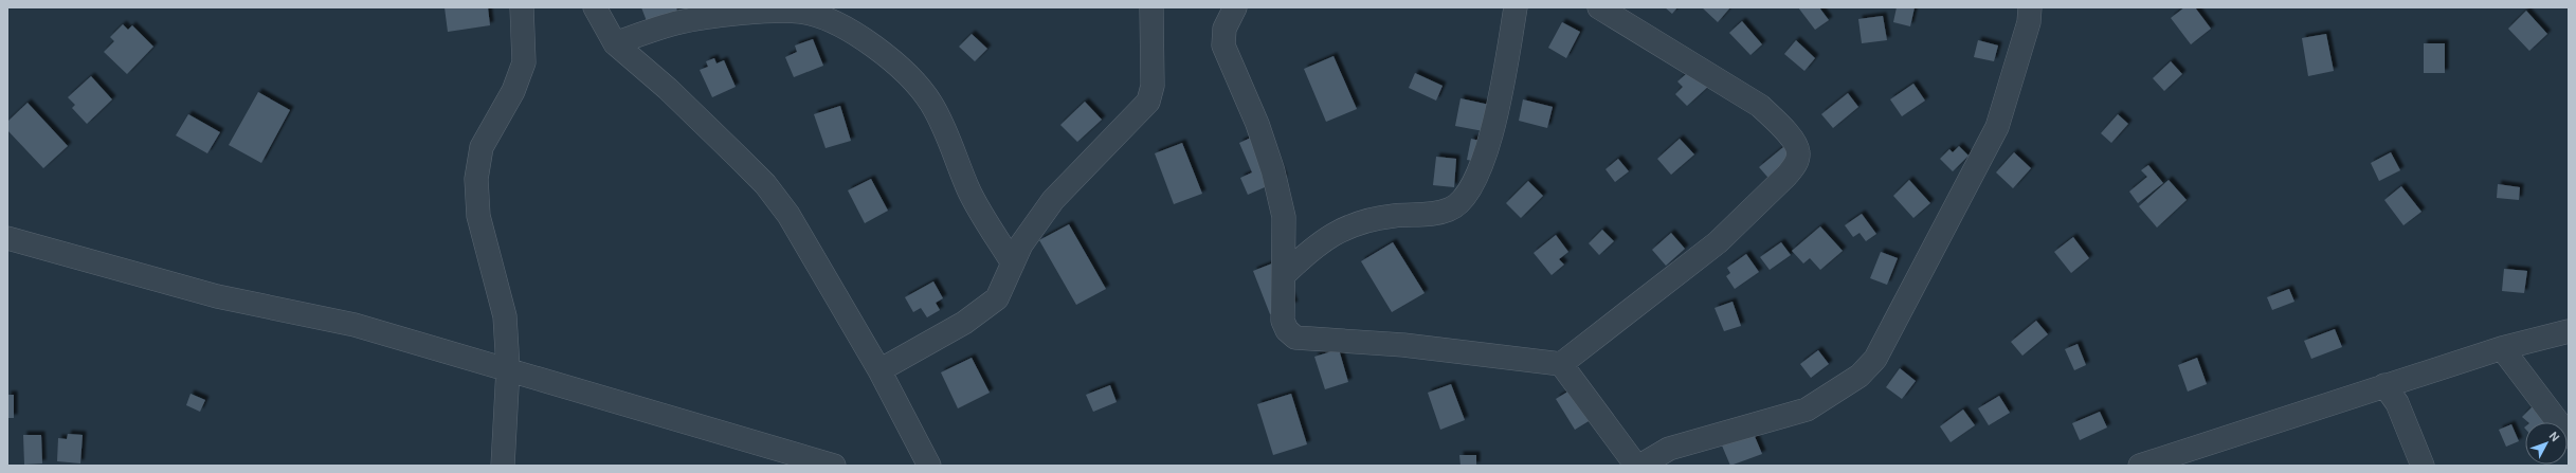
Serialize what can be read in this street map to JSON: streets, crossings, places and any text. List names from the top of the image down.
{
  "north": "top right"
}
